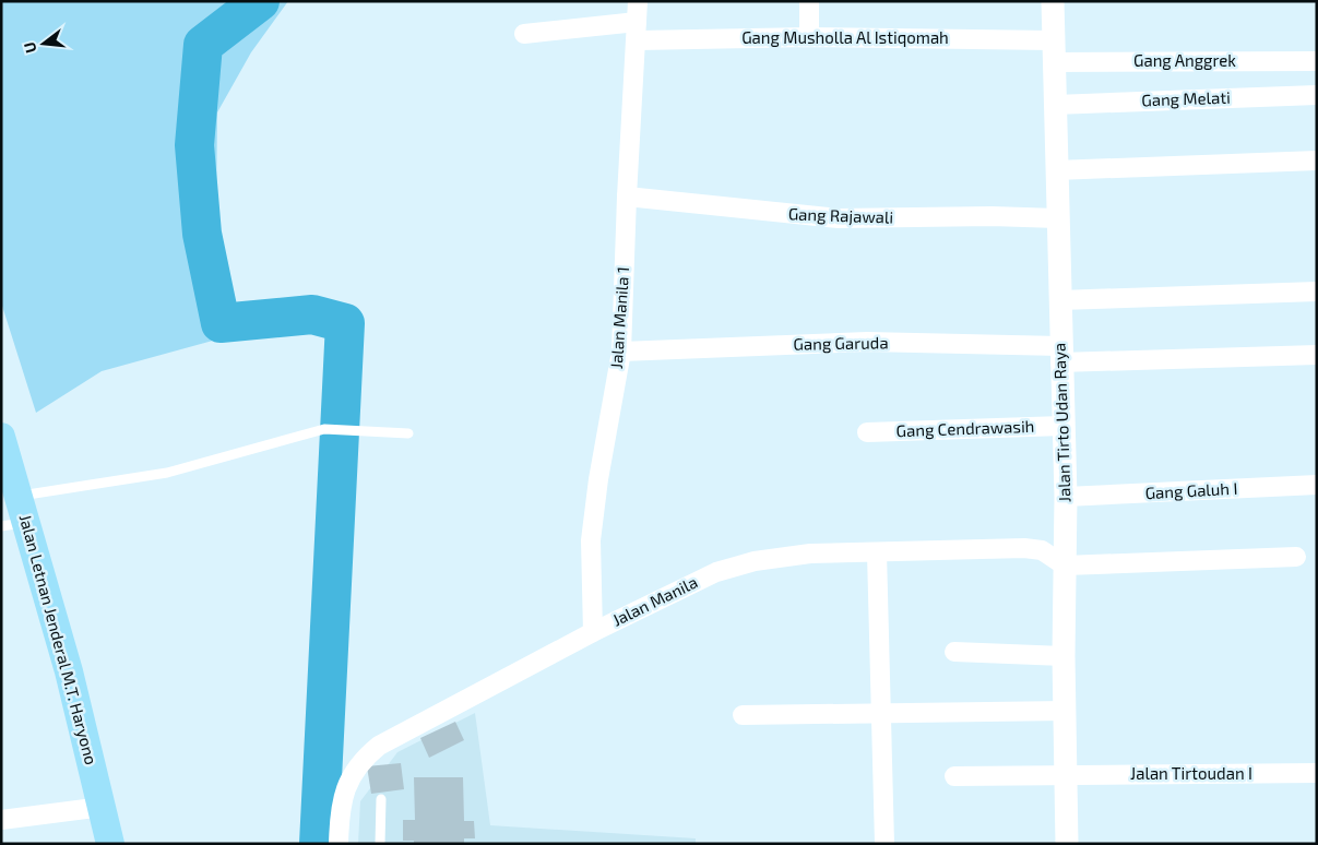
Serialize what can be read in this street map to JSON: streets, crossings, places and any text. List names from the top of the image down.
{
  "streets": {
    "main road": ["Jalan Letnan Jenderal M.T. Haryono"],
    "street": [
      "Gang Musholla Al Istiqomah",
      "Gang Anggrek",
      "Gang Melati",
      "Gang Rajawali",
      "Jalan Manila 1",
      "Gang Garuda",
      "Jalan Tirto Udan Raya",
      "Gang Cendrawasih",
      "Gang Galuh I",
      "Jalan Manila",
      "Jalan Tirtoudan I"
    ]
  },
  "crossings": [
    ["Gang Musholla Al Istiqomah", "Gang Anggrek"],
    ["Gang Musholla Al Istiqomah", "Jalan Manila 1"],
    ["Gang Musholla Al Istiqomah", "Jalan Tirto Udan Raya"],
    ["Gang Anggrek", "Jalan Tirto Udan Raya"],
    ["Gang Melati", "Jalan Tirto Udan Raya"],
    ["Gang Rajawali", "Jalan Manila 1"],
    ["Gang Rajawali", "Jalan Tirto Udan Raya"],
    ["Jalan Manila 1", "Gang Garuda"],
    ["Jalan Manila 1", "Jalan Manila"],
    ["Gang Garuda", "Jalan Tirto Udan Raya"],
    ["Jalan Tirto Udan Raya", "Gang Cendrawasih"],
    ["Jalan Tirto Udan Raya", "Gang Galuh I"],
    ["Jalan Tirto Udan Raya", "Jalan Manila"],
    ["Jalan Tirto Udan Raya", "Jalan Tirtoudan I"]
  ],
  "north": "left"
}
